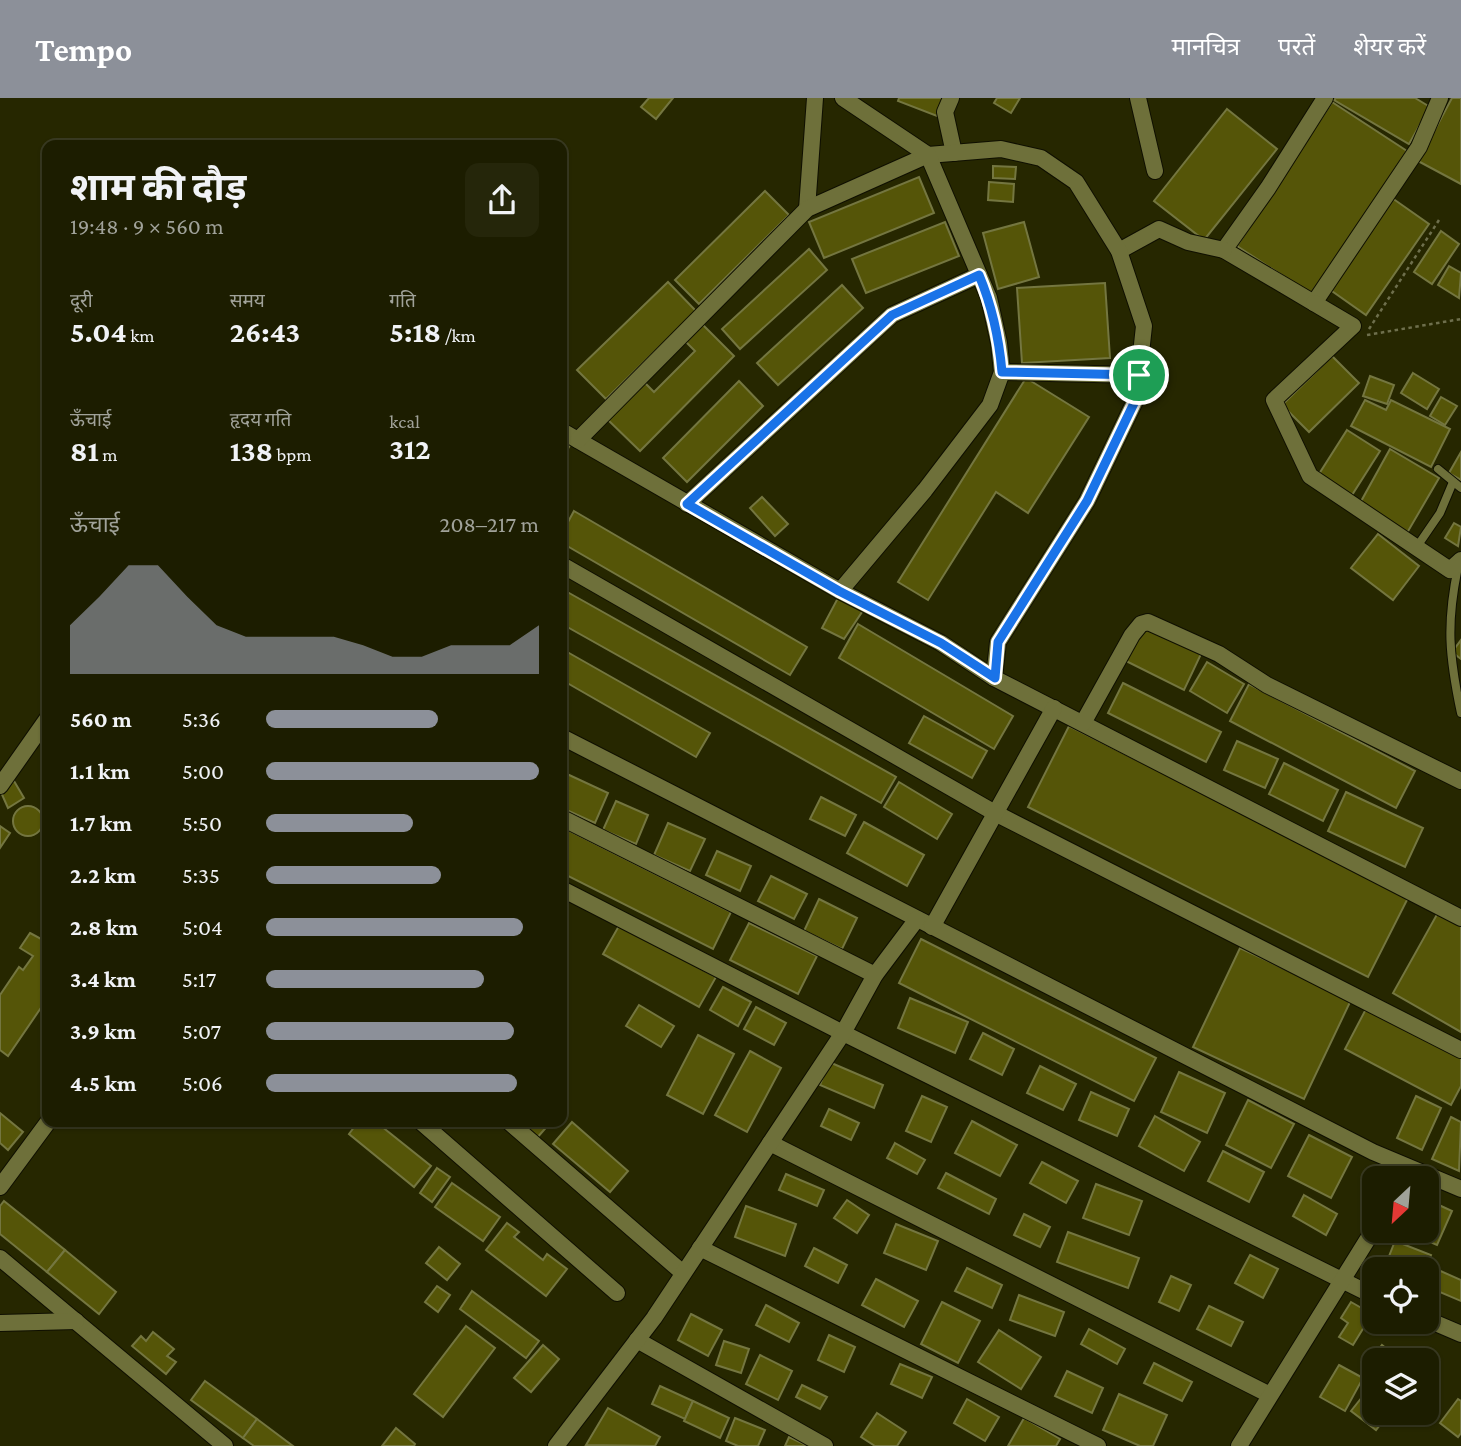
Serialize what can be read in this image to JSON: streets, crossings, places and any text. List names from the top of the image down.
{
  "north": "bottom left",
  "page": {
    "header": "Tempo",
    "nav": ["मानचित्र", "परतें", "शेयर करें"],
    "heading": ["शाम की दौड़", "19:48 · 9 × 560 m"],
    "stats": [
      ["दूरी", "5.04 km"],
      ["समय", "26:43"],
      ["गति", "5:18 /km"],
      ["ऊँचाई", "81 m"],
      ["हृदय गति", "138 bpm"],
      ["kcal", "312"]
    ],
    "chart": ["ऊँचाई", "208–217 m"],
    "list": [
      {
        "name": "560 m",
        "note": "5:36"
      },
      {
        "name": "1.1 km",
        "note": "5:00"
      },
      {
        "name": "1.7 km",
        "note": "5:50"
      },
      {
        "name": "2.2 km",
        "note": "5:35"
      },
      {
        "name": "2.8 km",
        "note": "5:04"
      },
      {
        "name": "3.4 km",
        "note": "5:17"
      },
      {
        "name": "3.9 km",
        "note": "5:07"
      },
      {
        "name": "4.5 km",
        "note": "5:06"
      }
    ]
  }
}
